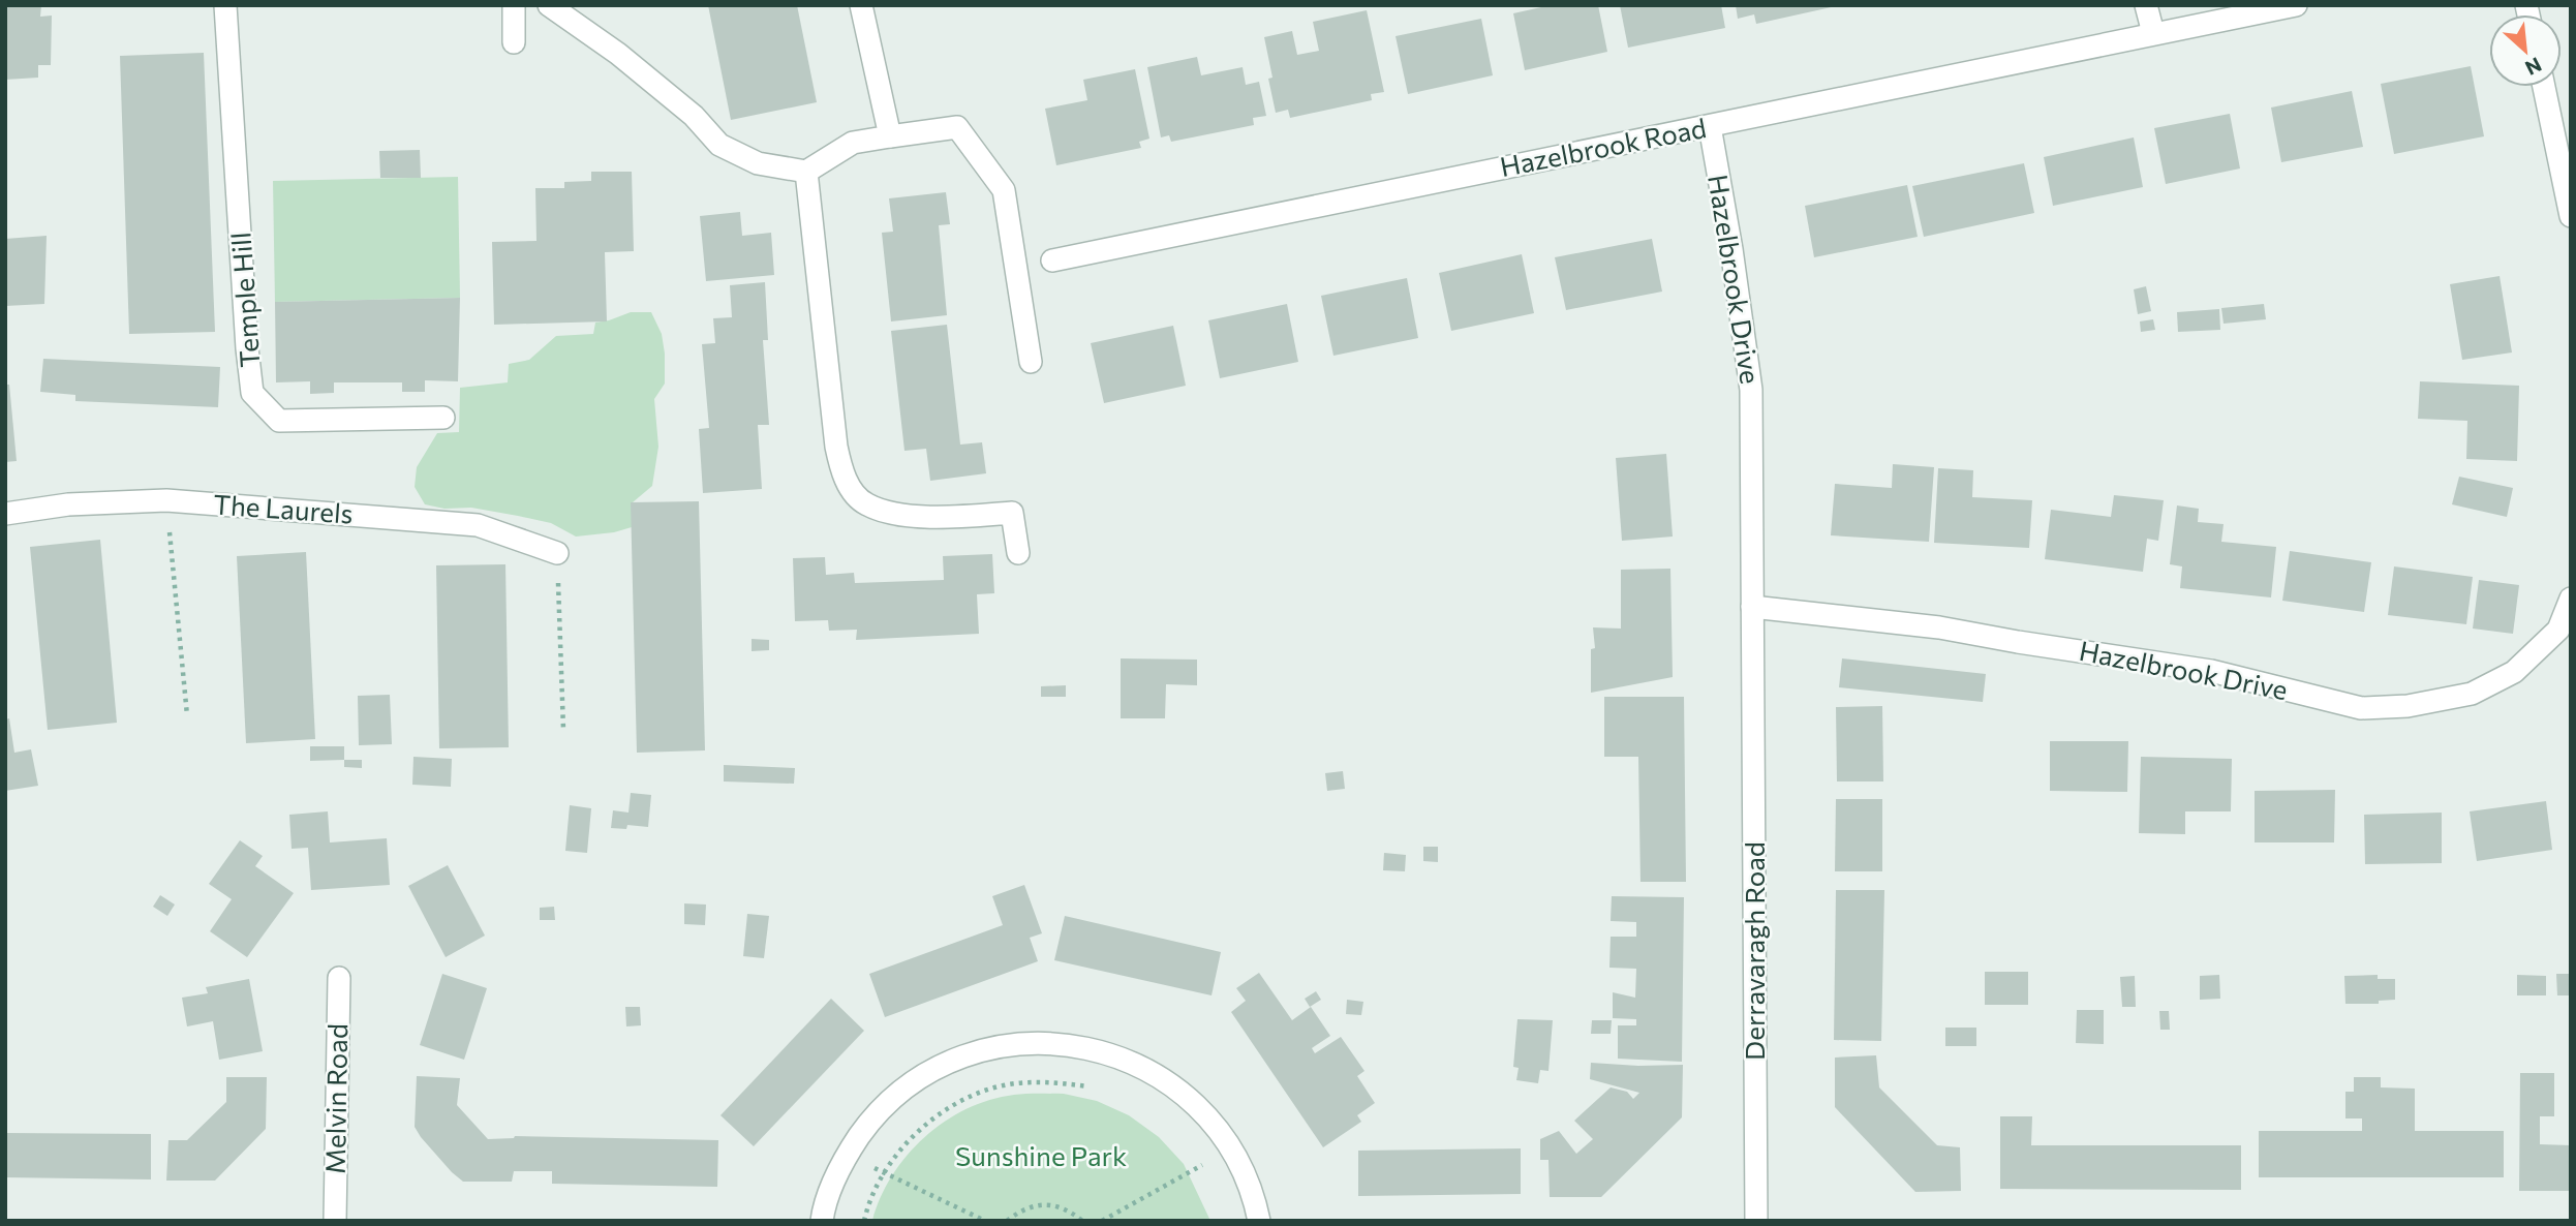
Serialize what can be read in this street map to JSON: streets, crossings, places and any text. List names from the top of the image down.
{
  "streets": {
    "street": [
      "Hazelbrook Road",
      "Hazelbrook Drive",
      "Temple Hill",
      "The Laurels",
      "Derravaragh Road",
      "Melvin Road"
    ]
  },
  "crossings": [
    ["Hazelbrook Road", "Hazelbrook Drive"],
    ["Hazelbrook Drive", "Derravaragh Road"]
  ],
  "parks": ["Sunshine Park"],
  "north": "bottom right"
}
